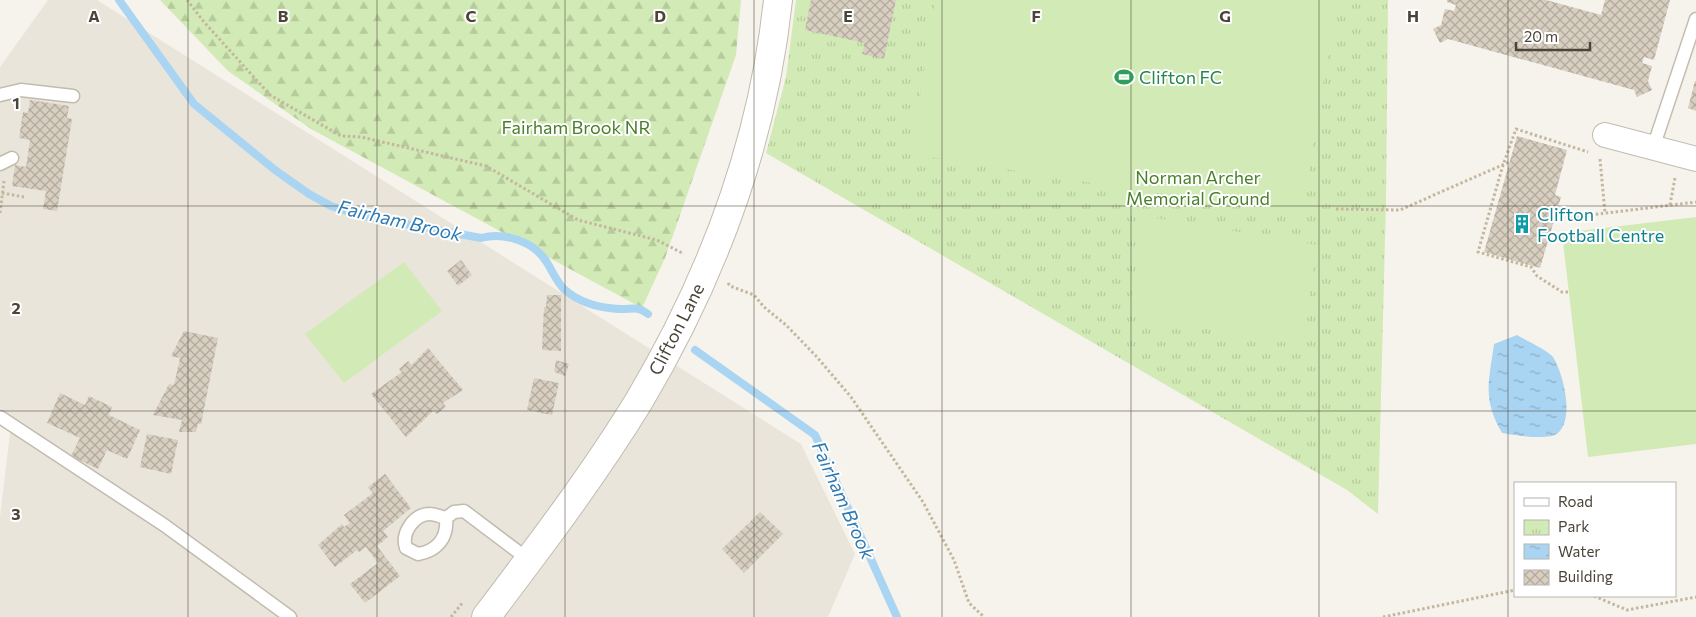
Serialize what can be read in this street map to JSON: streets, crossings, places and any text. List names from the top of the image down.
{
  "streets": {
    "street": ["Clifton Lane"]
  },
  "water": ["Fairham Brook"],
  "parks": ["Fairham Brook NR", "Norman Archer Memorial Ground"],
  "places": {
    "sports": ["Clifton FC"],
    "building": ["Clifton Football Centre"]
  },
  "legend": [
    "Road",
    "Park",
    "Water",
    "Building"
  ],
  "scale_bar": "20 m",
  "grid": {
    "columns": [
      "A",
      "B",
      "C",
      "D",
      "E",
      "F",
      "G",
      "H"
    ],
    "rows": ["1", "2", "3"]
  }
}
